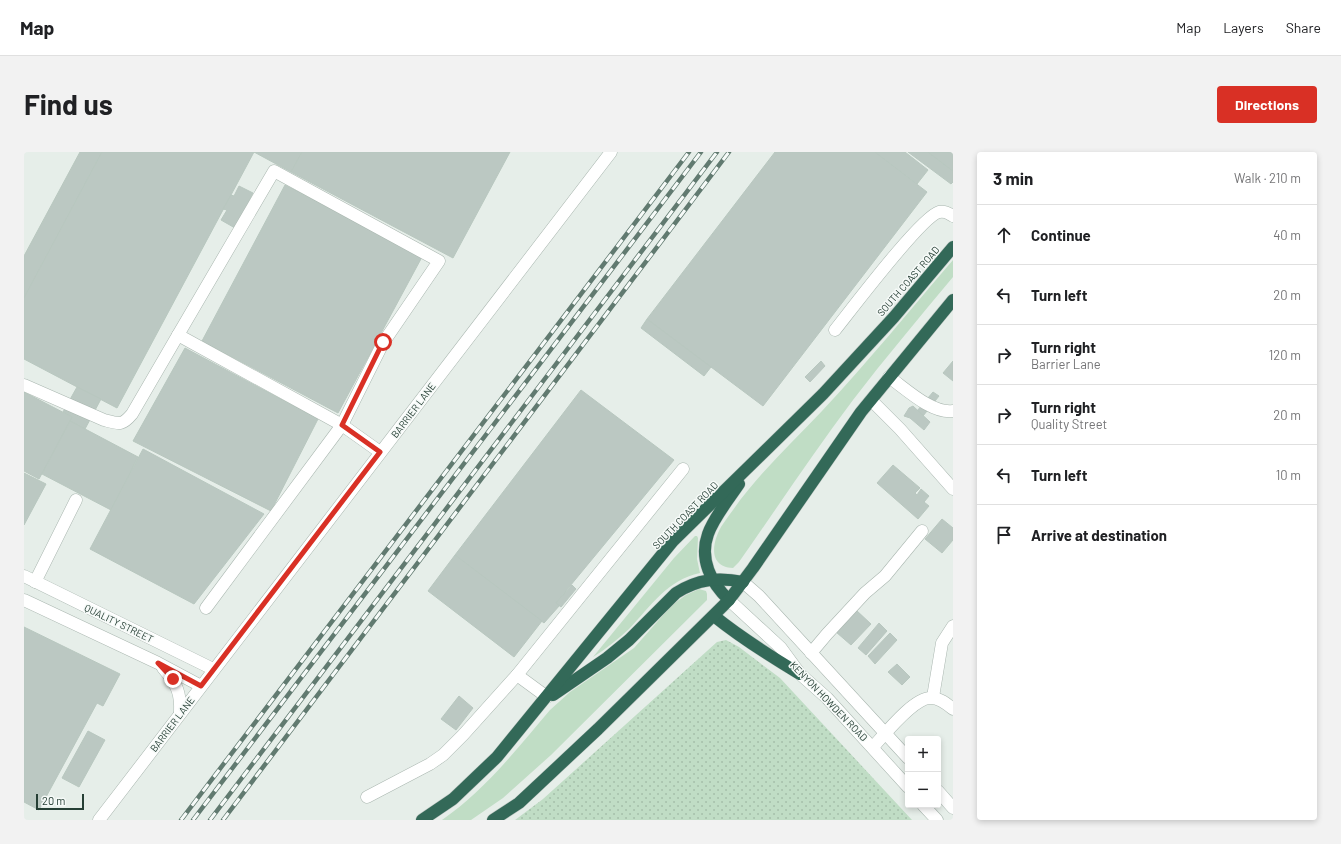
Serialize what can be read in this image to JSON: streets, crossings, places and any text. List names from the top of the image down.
{
  "streets": {
    "highway": ["SOUTH COAST ROAD"],
    "street": ["BARRIER LANE", "QUALITY STREET", "KENYON HOWDEN ROAD"]
  },
  "crossings": [
    ["BARRIER LANE", "QUALITY STREET"]
  ],
  "scale_bar": "20 m",
  "page": {
    "header": "Map",
    "nav": ["Map", "Layers", "Share"],
    "buttons": "Directions",
    "title": "Find us",
    "heading": ["3 min", "Walk · 210 m"],
    "list": [
      ["Continue", "40 m"],
      ["Turn left", "20 m"],
      ["Turn right", "Barrier Lane", "120 m"],
      ["Turn right", "Quality Street", "20 m"],
      ["Turn left", "10 m"],
      "Arrive at destination"
    ],
    "map_buttons": ["+", "−"],
    "scale": "20 m"
  }
}
